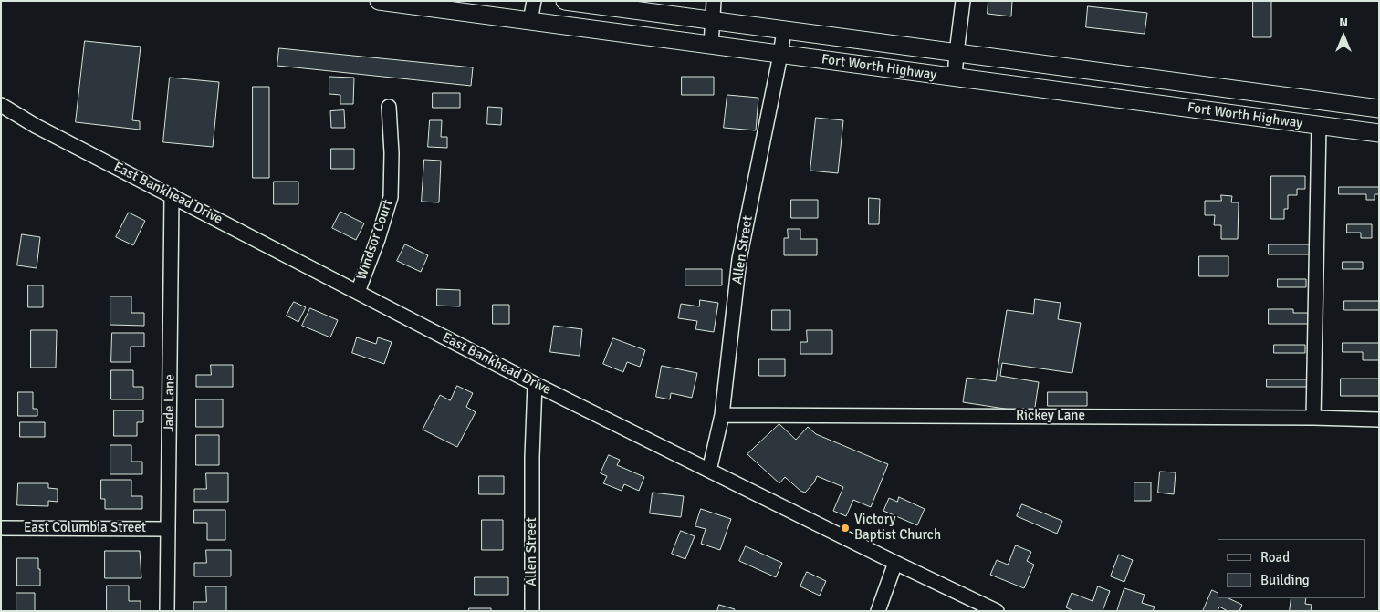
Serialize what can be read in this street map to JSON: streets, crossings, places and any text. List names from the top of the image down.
{
  "streets": {
    "main road": ["Fort Worth Highway"],
    "street": [
      "East Bankhead Drive",
      "Windsor Court",
      "Allen Street",
      "Jade Lane",
      "Rickey Lane",
      "East Columbia Street"
    ]
  },
  "crossings": [
    ["Fort Worth Highway", "Allen Street"],
    ["East Bankhead Drive", "Windsor Court"],
    ["East Bankhead Drive", "Allen Street"],
    ["East Bankhead Drive", "Jade Lane"],
    ["Allen Street", "Rickey Lane"],
    ["Jade Lane", "East Columbia Street"]
  ],
  "places": ["Victory Baptist Church"],
  "legend": ["Road", "Building"],
  "north": "top"
}
